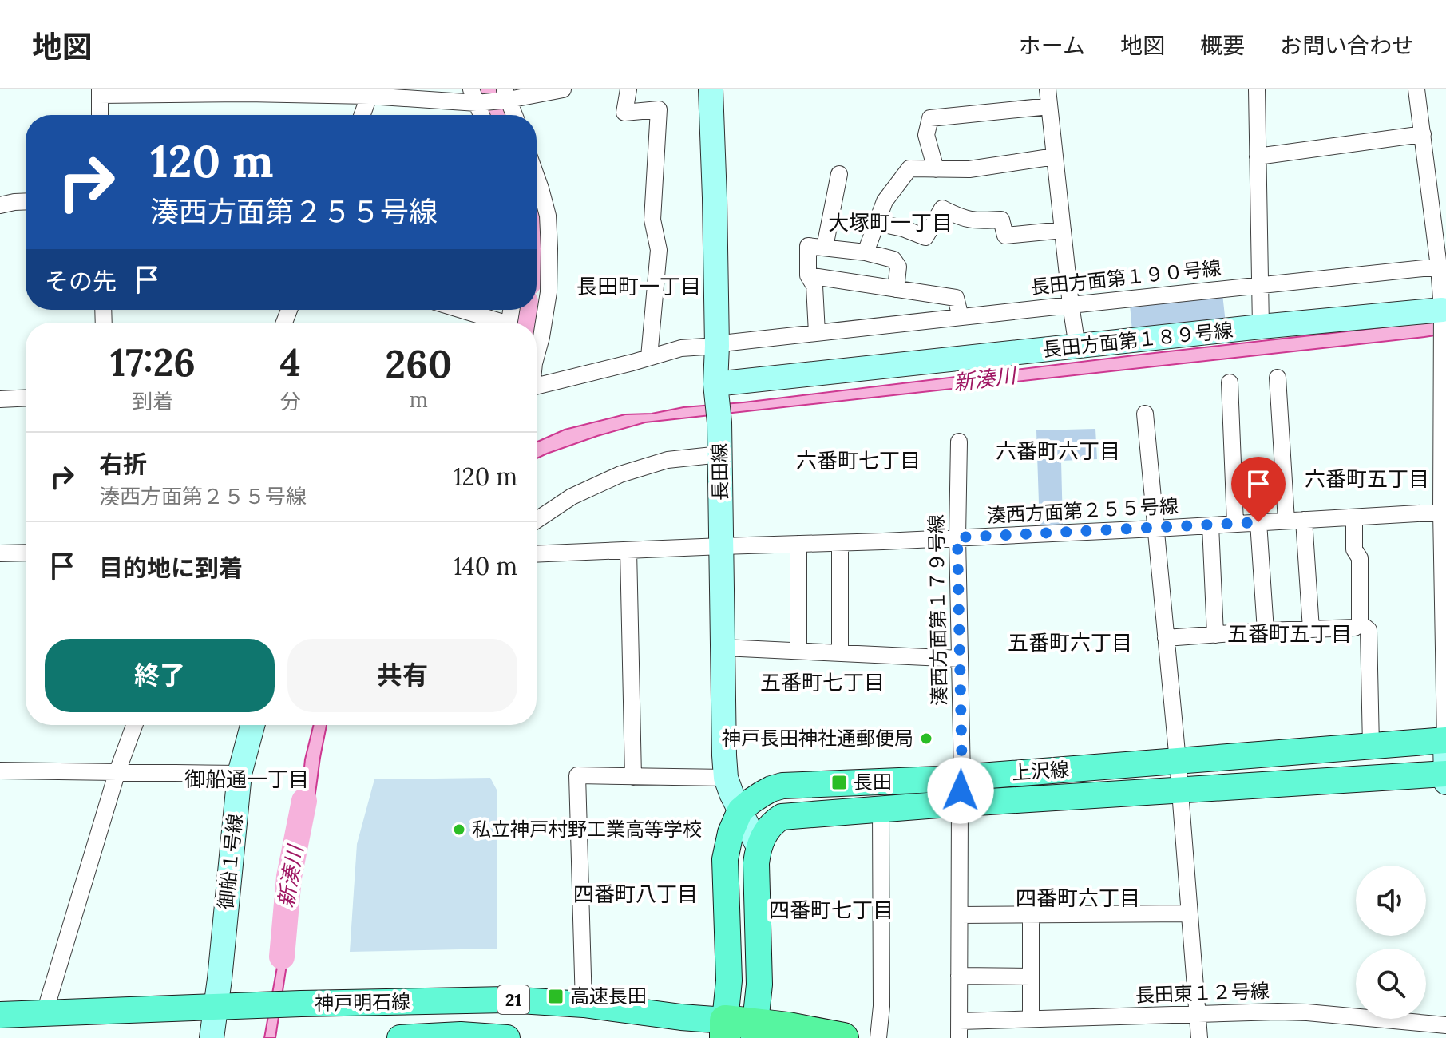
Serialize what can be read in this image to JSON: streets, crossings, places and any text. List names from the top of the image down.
{
  "streets": {
    "main road": ["上沢線", "21", "神戸明石線"],
    "street": [
      "長田方面第１９０号線",
      "長田方面第１８９号線",
      "長田線",
      "湊西方面第２５５号線",
      "湊西方面第１７９号線",
      "御船１号線",
      "長田東１２号線"
    ]
  },
  "crossings": [
    ["長田方面第１９０号線", "長田線"],
    ["長田方面第１８９号線", "長田線"],
    ["長田線", "湊西方面第２５５号線"],
    ["長田線", "上沢線"],
    ["湊西方面第２５５号線", "湊西方面第１７９号線"],
    ["湊西方面第１７９号線", "上沢線"],
    ["湊西方面第１７９号線", "長田東１２号線"],
    ["御船１号線", "神戸明石線"]
  ],
  "districts": [
    "大塚町一丁目",
    "長田町一丁目",
    "六番町六丁目",
    "六番町七丁目",
    "六番町五丁目",
    "五番町五丁目",
    "五番町六丁目",
    "五番町七丁目",
    "御船通一丁目",
    "四番町八丁目",
    "四番町六丁目",
    "四番町七丁目"
  ],
  "water": ["新湊川"],
  "places": {
    "other": ["神戸長田神社通郵便局", "私立神戸村野工業高等学校"],
    "transit": ["長田", "高速長田"]
  },
  "page": {
    "header": "地図",
    "nav": [
      "ホーム",
      "地図",
      "概要",
      "お問い合わせ"
    ],
    "turn": ["120 m", "湊西方面第２５５号線"],
    "then": "その先",
    "eta": [
      "17:26",
      "到着",
      "4",
      "分",
      "260",
      "m"
    ],
    "list": [
      {
        "name": "右折",
        "note": "湊西方面第２５５号線",
        "value": "120 m"
      },
      {
        "name": "目的地に到着",
        "value": "140 m"
      }
    ],
    "buttons": ["終了", "共有"]
  }
}
